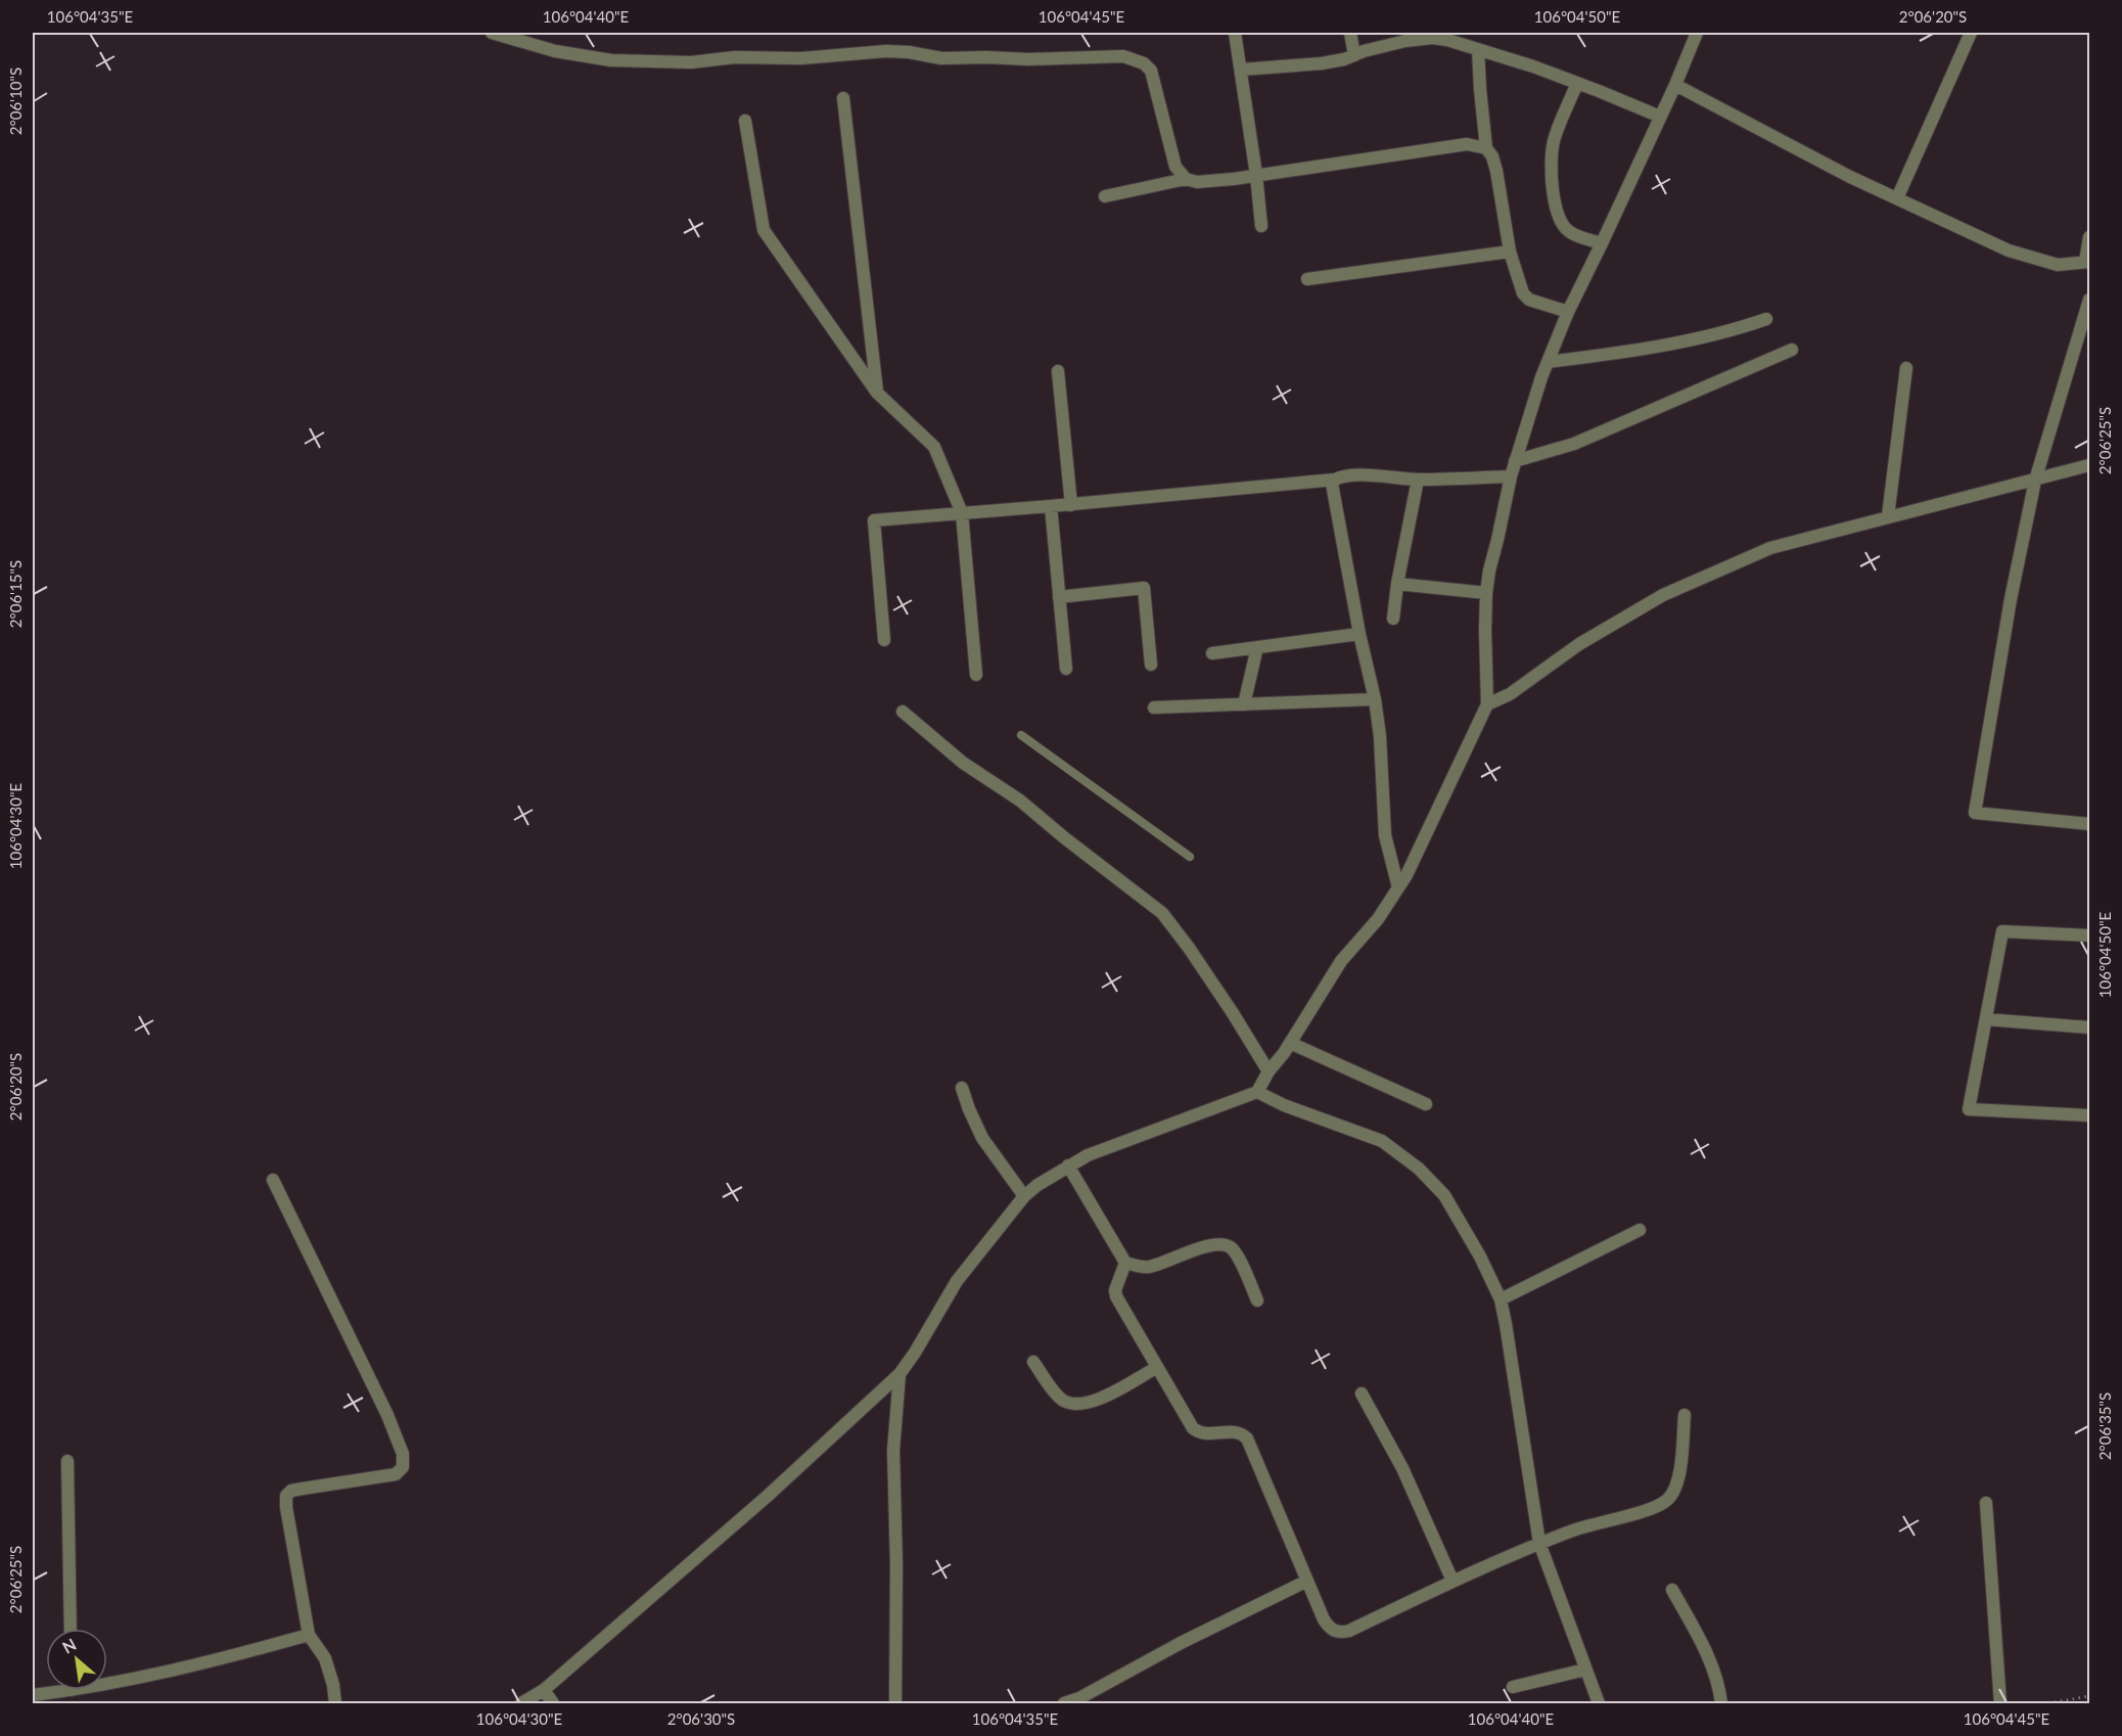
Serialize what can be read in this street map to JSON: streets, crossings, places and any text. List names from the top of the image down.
{
  "north": "top left",
  "coordinates": [
    "106°04'35\"E",
    "106°04'40\"E",
    "106°04'45\"E",
    "106°04'50\"E",
    "2°06'20\"S",
    "2°06'10\"S",
    "2°06'25\"S",
    "2°06'15\"S",
    "106°04'30\"E",
    "2°06'35\"S",
    "2°06'30\"S"
  ]
}
